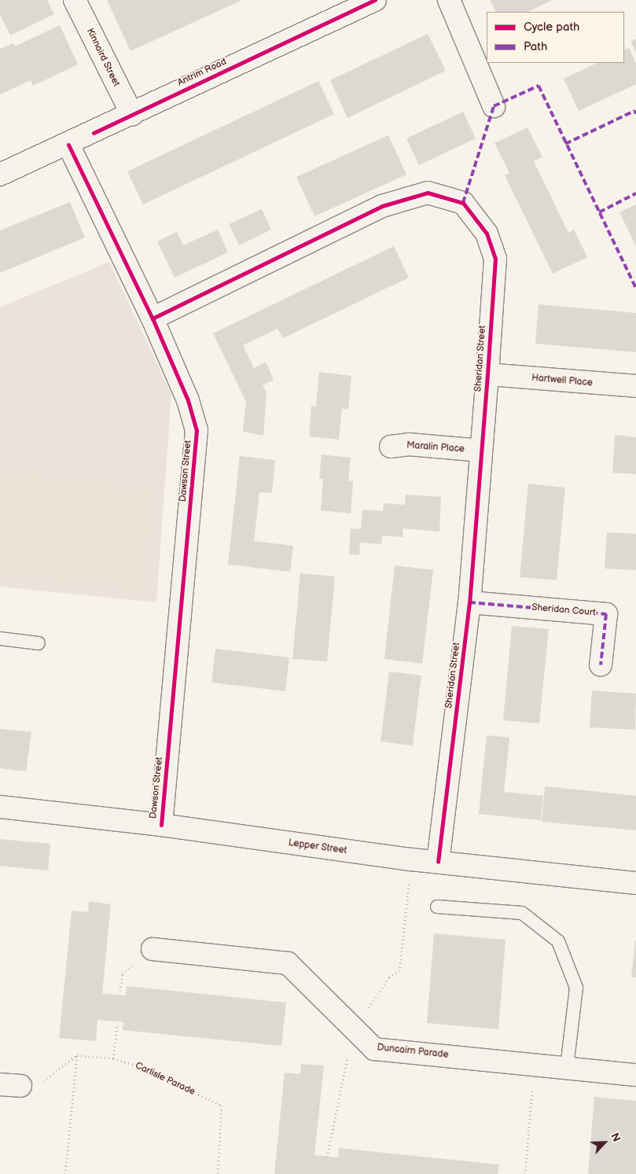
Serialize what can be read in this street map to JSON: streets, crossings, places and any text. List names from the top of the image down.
{
  "streets": {
    "street": [
      "Kinnaird Street",
      "Antrim Road",
      "Sheridan Street",
      "Hartwell Place",
      "Maralin Place",
      "Dawson Street",
      "Sheridan Court",
      "Lepper Street",
      "Duncairn Parade"
    ],
    "path": ["Carlisle Parade"]
  },
  "crossings": [
    ["Kinnaird Street", "Antrim Road"],
    ["Antrim Road", "Dawson Street"],
    ["Sheridan Street", "Hartwell Place"],
    ["Sheridan Street", "Maralin Place"],
    ["Sheridan Street", "Dawson Street"],
    ["Sheridan Street", "Sheridan Court"],
    ["Sheridan Street", "Lepper Street"],
    ["Dawson Street", "Lepper Street"]
  ],
  "legend": ["Cycle path", "Path"],
  "north": "top right"
}
